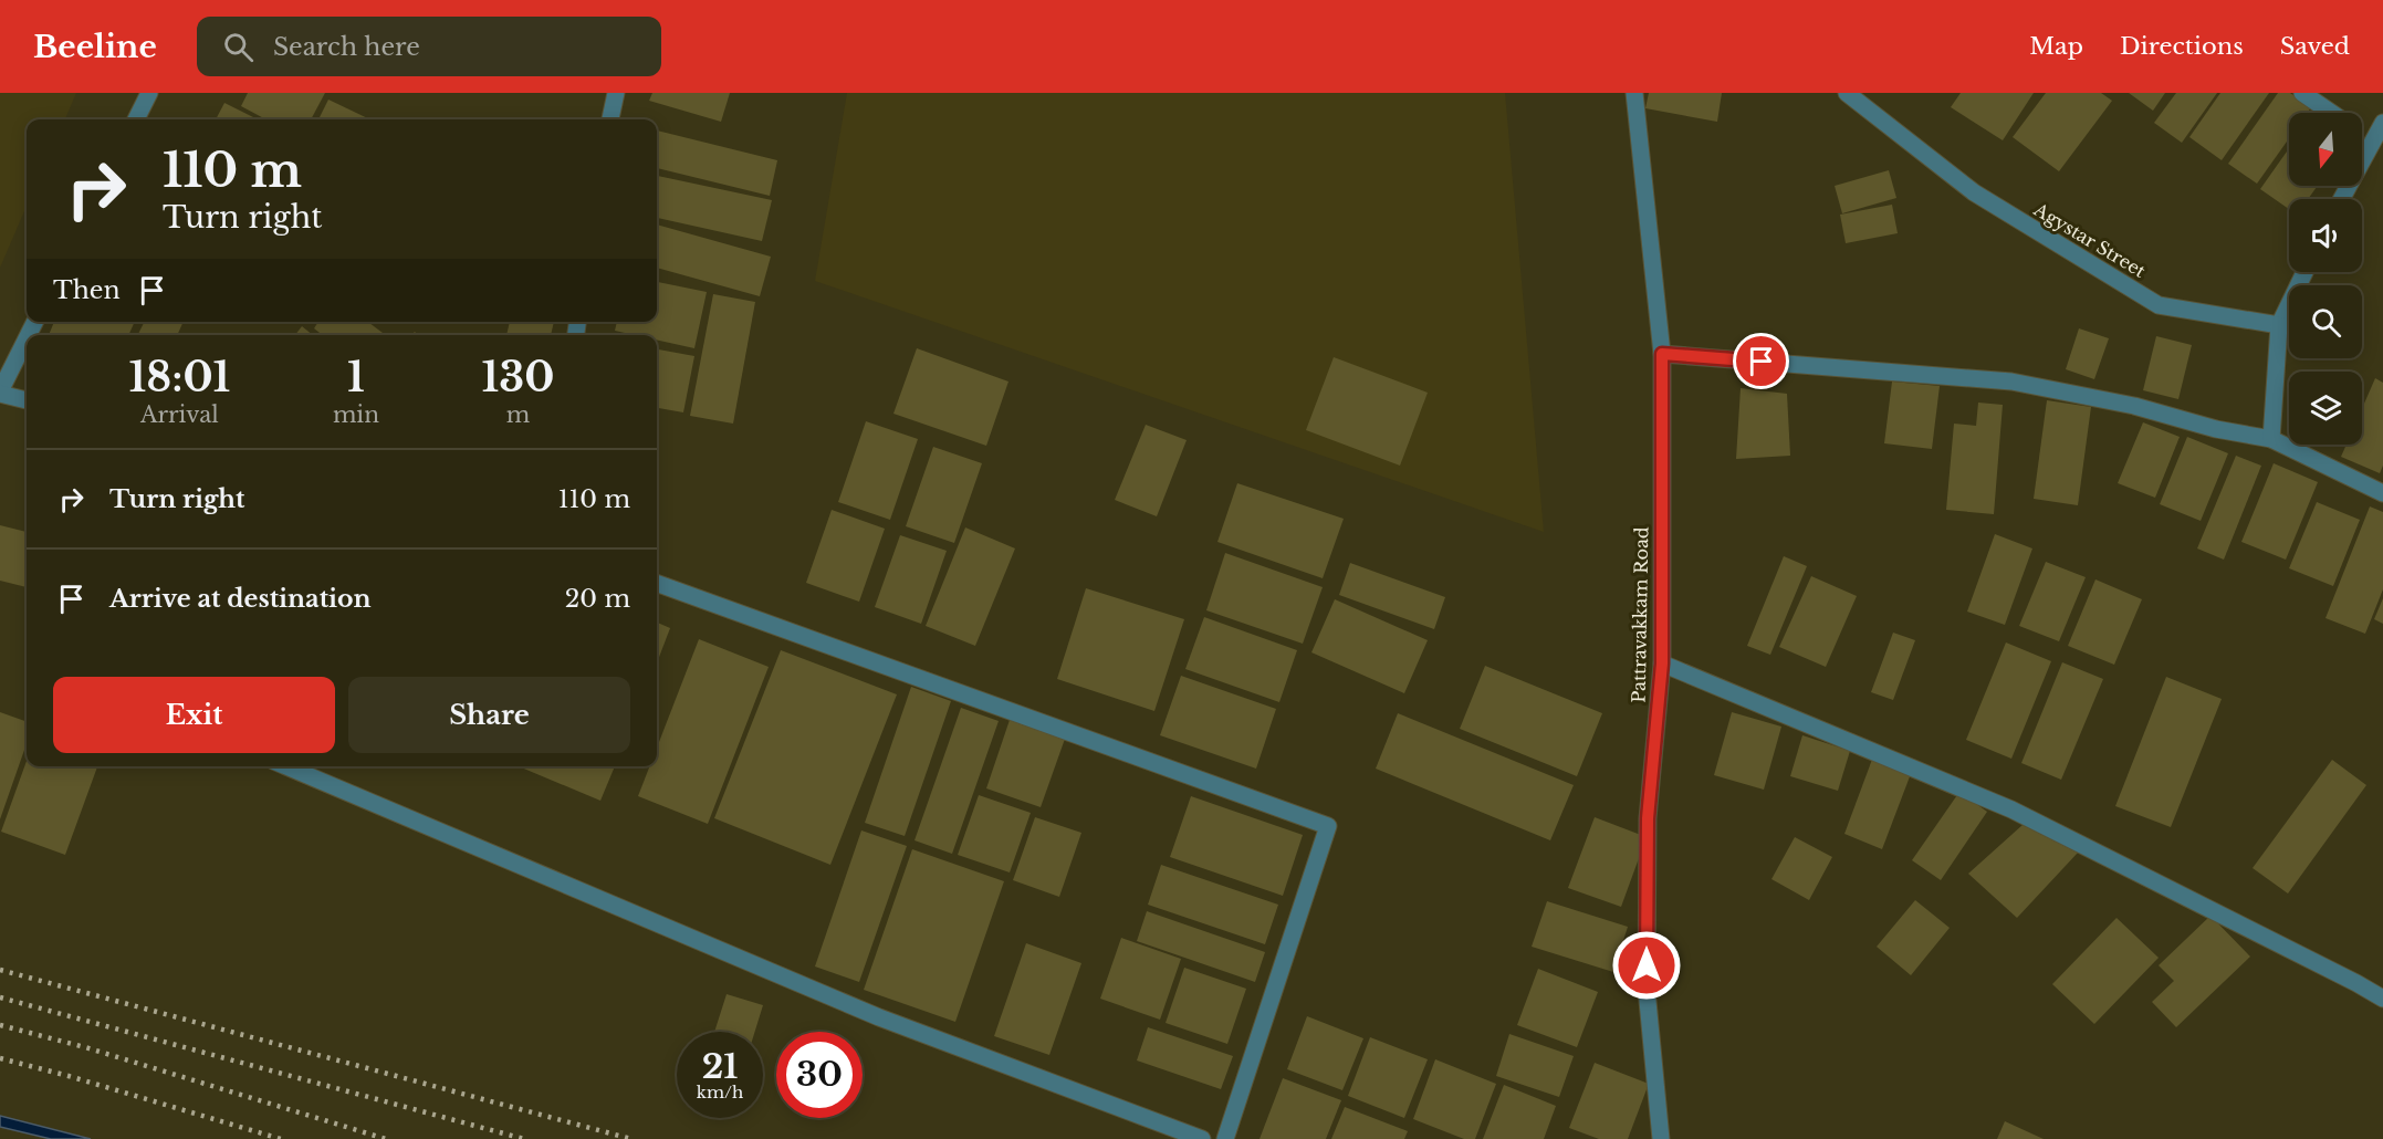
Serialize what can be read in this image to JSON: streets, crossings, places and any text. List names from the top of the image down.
{
  "streets": {
    "street": ["Agystar Street", "Pattravakkam Road"]
  },
  "north": "bottom",
  "page": {
    "header": "Beeline",
    "search": "Search here",
    "nav": ["Map", "Directions", "Saved"],
    "turn": ["110 m", "Turn right"],
    "then": "Then",
    "eta": [
      "18:01",
      "Arrival",
      "1",
      "min",
      "130",
      "m"
    ],
    "list": [
      {
        "name": "Turn right",
        "value": "110 m"
      },
      {
        "name": "Arrive at destination",
        "value": "20 m"
      }
    ],
    "buttons": ["Exit", "Share"],
    "speed": "21 km/h",
    "limit": "30"
  }
}
